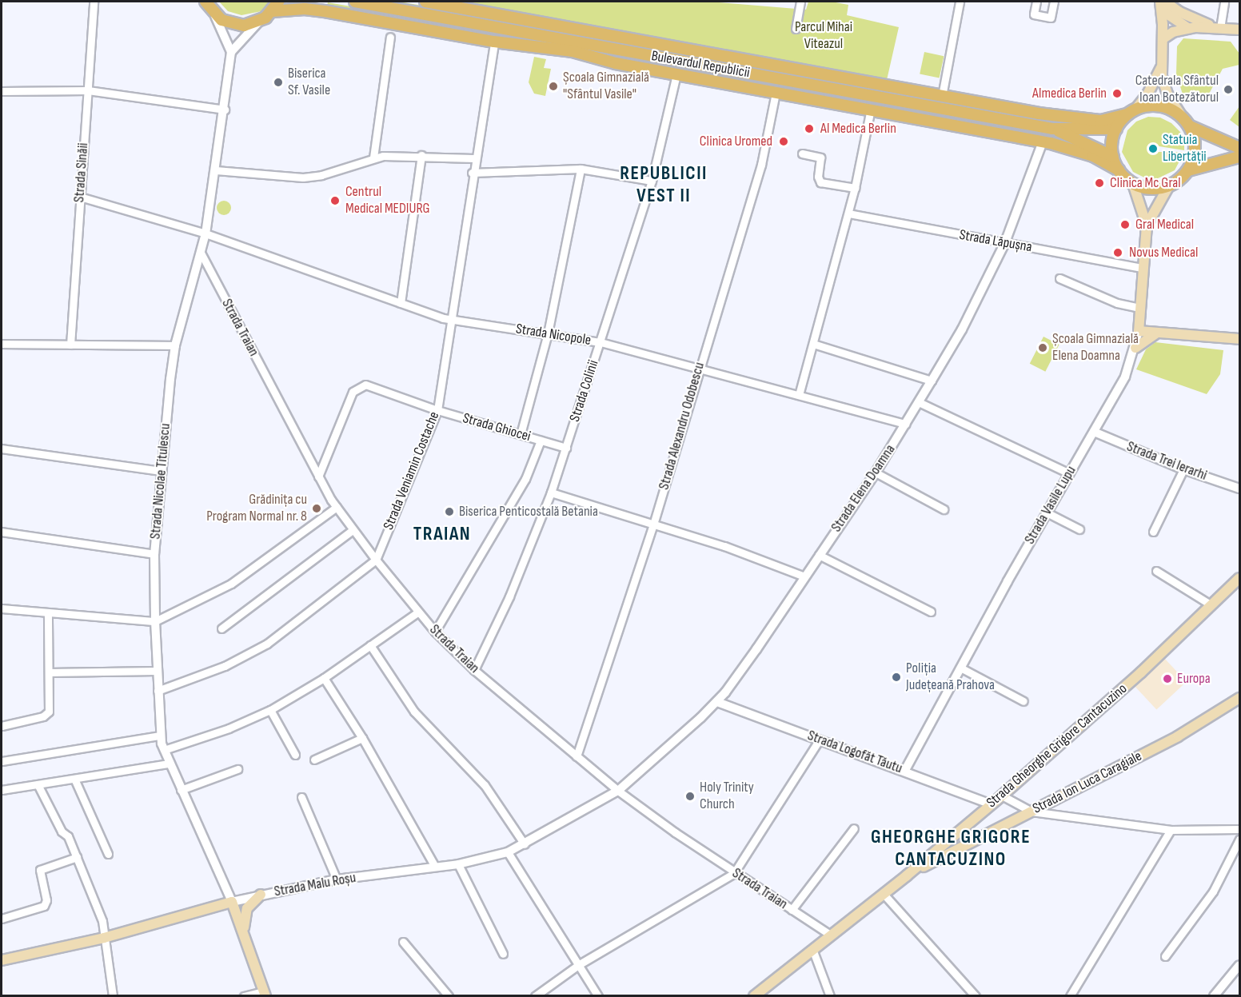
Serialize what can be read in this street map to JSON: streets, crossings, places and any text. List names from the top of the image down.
{
  "streets": {
    "main road": [
      "Bulevardul Republicii",
      "Strada Vasile Lupu",
      "Strada Gheorghe Grigore Cantacuzino",
      "Strada Ion Luca Caragiale",
      "Strada Malu Roșu"
    ],
    "street": [
      "Strada Sinăii",
      "Strada Lăpușna",
      "Strada Traian",
      "Strada Nicopole",
      "Strada Colinii",
      "Strada Alexandru Odobescu",
      "Strada Ghiocei",
      "Strada Trei Ierarhi",
      "Strada Veniamin Costache",
      "Strada Nicolae Titulescu",
      "Strada Elena Doamna",
      "Strada Logofăt Tăutu"
    ]
  },
  "crossings": [
    ["Bulevardul Republicii", "Strada Colinii"],
    ["Bulevardul Republicii", "Strada Alexandru Odobescu"],
    ["Bulevardul Republicii", "Strada Veniamin Costache"],
    ["Bulevardul Republicii", "Strada Elena Doamna"],
    ["Bulevardul Republicii", "Strada Vasile Lupu"],
    ["Strada Sinăii", "Strada Nicopole"],
    ["Strada Lăpușna", "Strada Elena Doamna"],
    ["Strada Lăpușna", "Strada Vasile Lupu"],
    ["Strada Traian", "Strada Colinii"],
    ["Strada Traian", "Strada Alexandru Odobescu"],
    ["Strada Traian", "Strada Ghiocei"],
    ["Strada Traian", "Strada Veniamin Costache"],
    ["Strada Traian", "Strada Nicolae Titulescu"],
    ["Strada Traian", "Strada Elena Doamna"],
    ["Strada Traian", "Strada Gheorghe Grigore Cantacuzino"],
    ["Strada Traian", "Strada Malu Roșu"],
    ["Strada Nicopole", "Strada Colinii"],
    ["Strada Nicopole", "Strada Alexandru Odobescu"],
    ["Strada Nicopole", "Strada Veniamin Costache"],
    ["Strada Nicopole", "Strada Nicolae Titulescu"],
    ["Strada Nicopole", "Strada Elena Doamna"],
    ["Strada Colinii", "Strada Ghiocei"],
    ["Strada Ghiocei", "Strada Veniamin Costache"],
    ["Strada Trei Ierarhi", "Strada Vasile Lupu"],
    ["Strada Veniamin Costache", "Strada Nicolae Titulescu"],
    ["Strada Nicolae Titulescu", "Strada Malu Roșu"],
    ["Strada Elena Doamna", "Strada Logofăt Tăutu"],
    ["Strada Elena Doamna", "Strada Malu Roșu"],
    ["Strada Vasile Lupu", "Strada Logofăt Tăutu"],
    ["Strada Gheorghe Grigore Cantacuzino", "Strada Logofăt Tăutu"],
    ["Strada Gheorghe Grigore Cantacuzino", "Strada Ion Luca Caragiale"]
  ],
  "districts": ["REPUBLICII VEST II", "TRAIAN", "GHEORGHE GRIGORE CANTACUZINO"],
  "parks": ["Parcul Mihai Viteazul"],
  "places": [
    "Biserica Sf. Vasile",
    "Școala Gimnazială \"Sfântul Vasile\"",
    "Catedrala Sfântul Ioan Botezătorul",
    "Almedica Berlin",
    "Al Medica Berlin",
    "Clinica Uromed",
    "Statuia Libertății",
    "Clinica Mc Gral",
    "Centrul Medical MEDIURG",
    "Gral Medical",
    "Novus Medical",
    "Școala Gimnazială Elena Doamna",
    "Grădinița cu Program Normal nr. 8",
    "Biserica Penticostală Betania",
    "Poliția Județeană Prahova",
    "Europa",
    "Holy Trinity Church"
  ]
}
